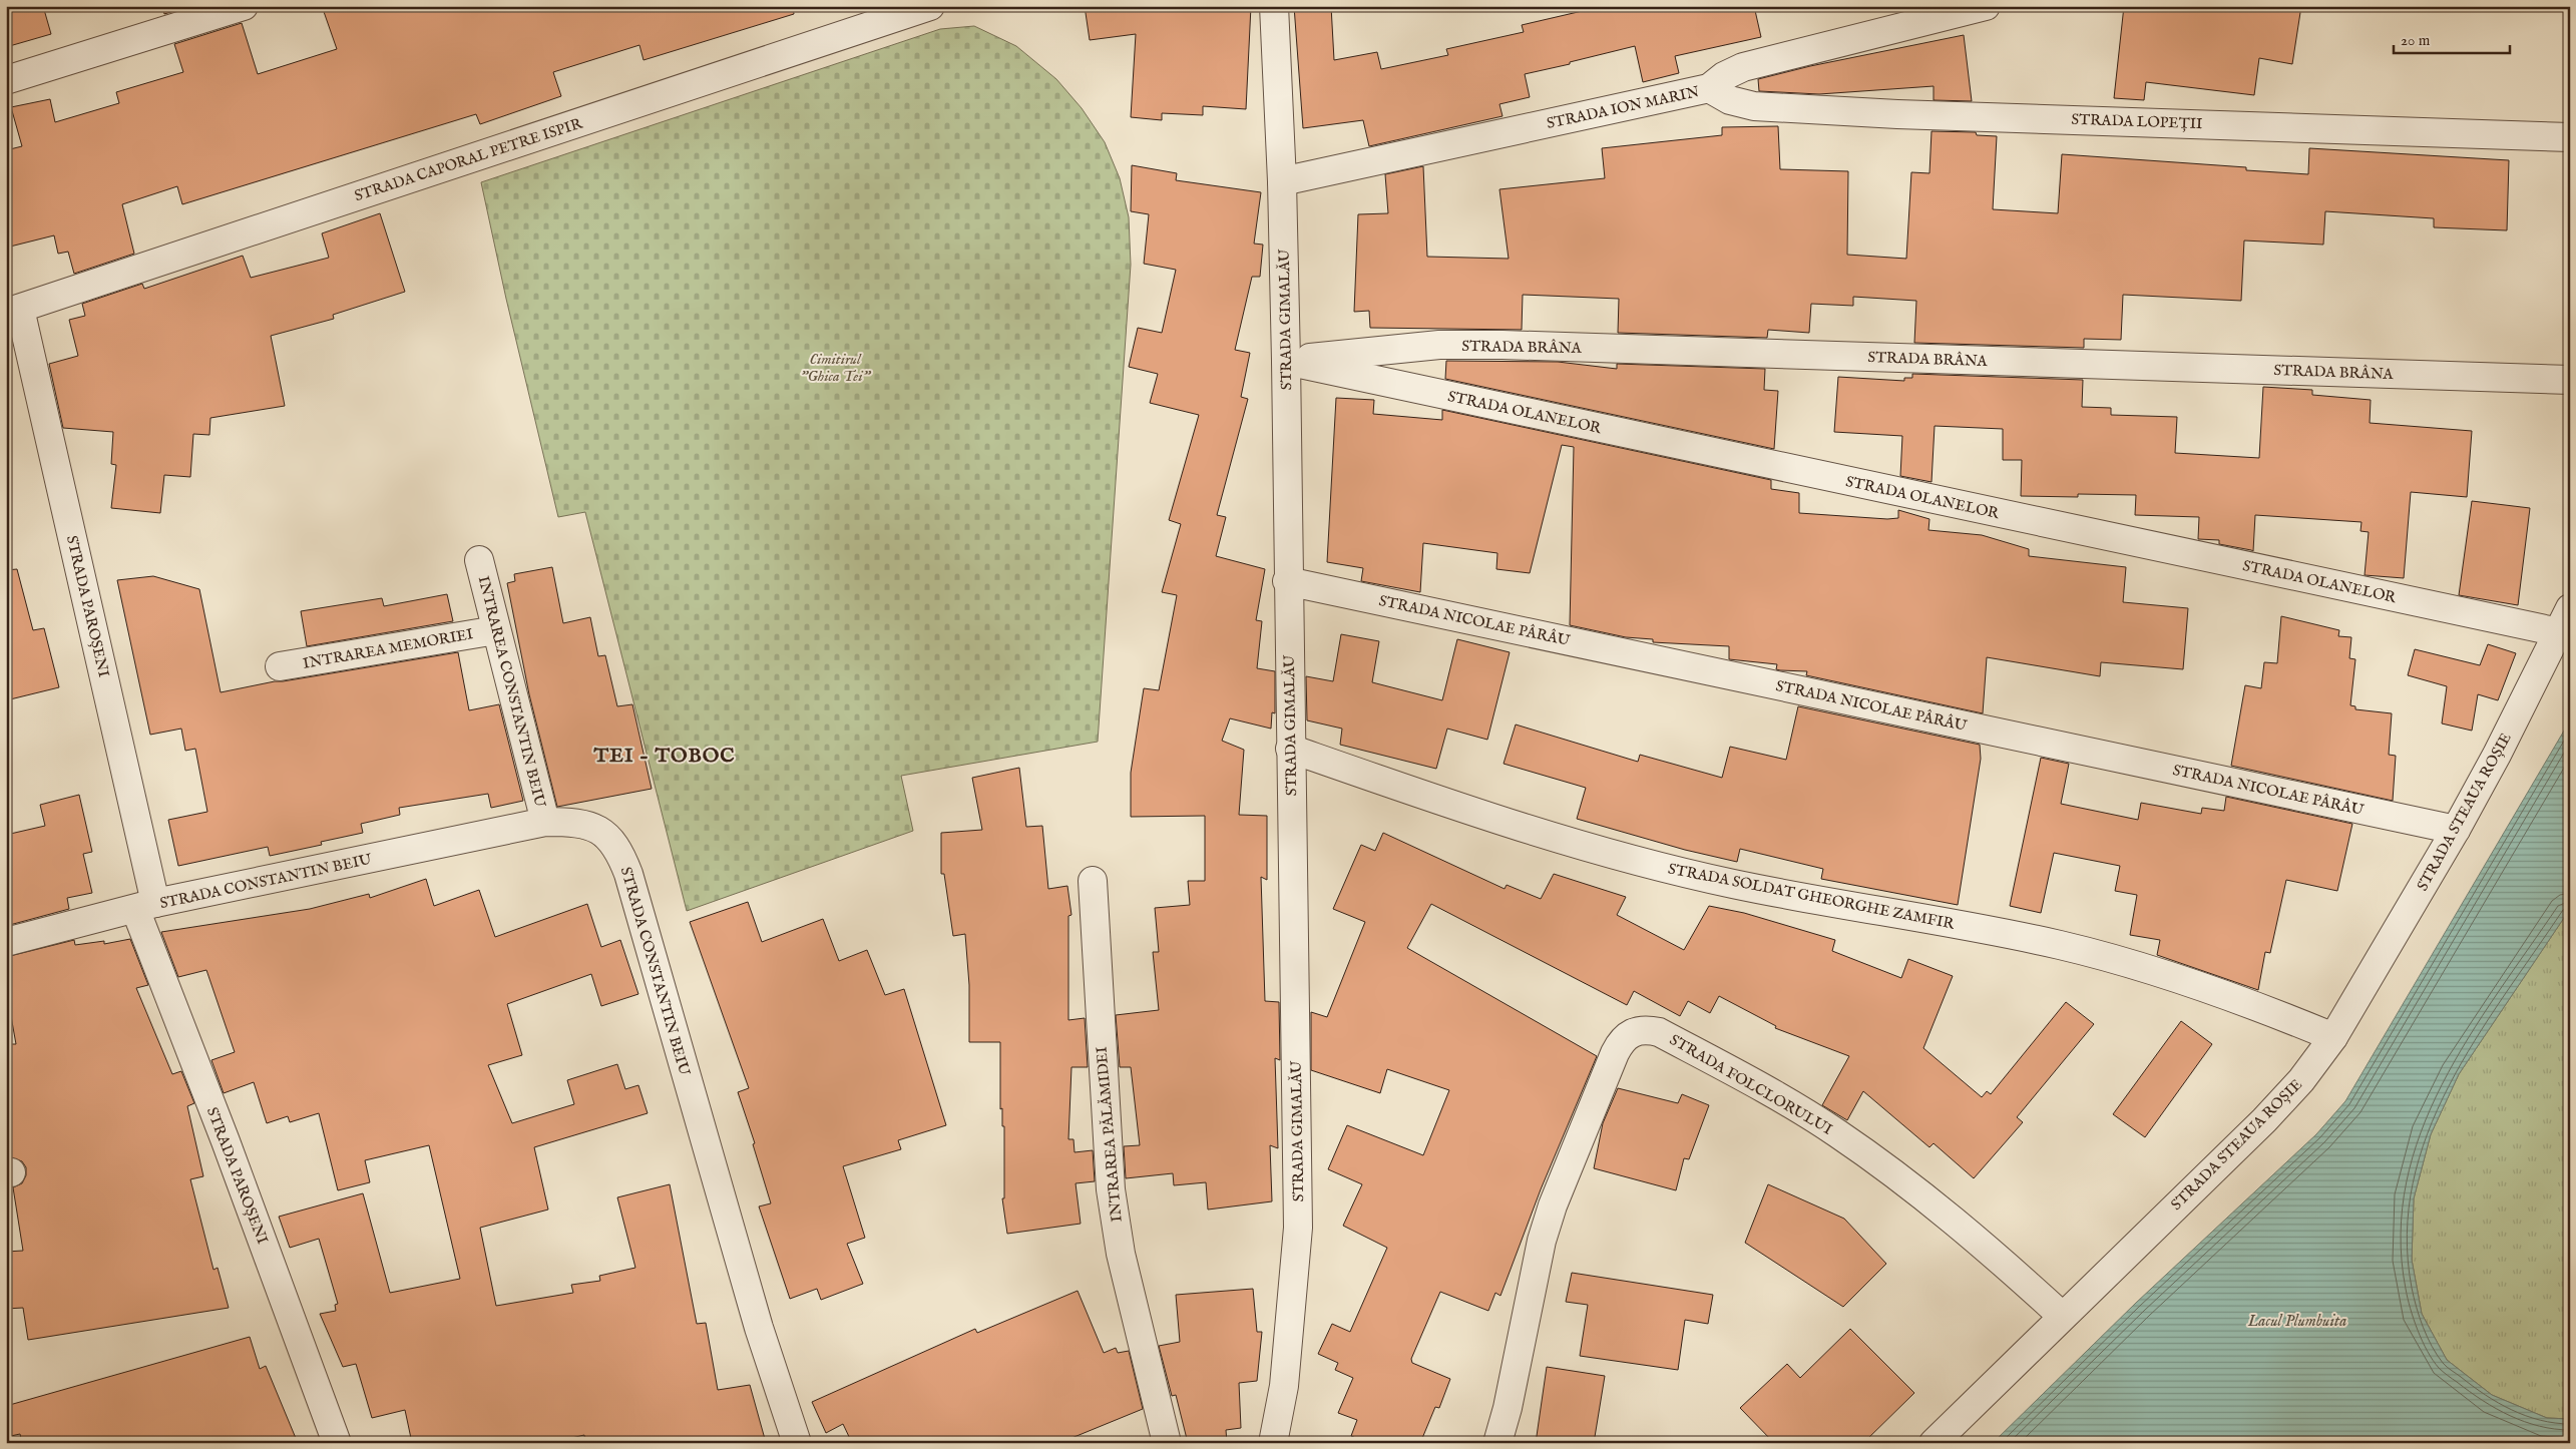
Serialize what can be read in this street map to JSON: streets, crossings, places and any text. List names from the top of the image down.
{
  "streets": {
    "street": [
      "STRADA ION MARIN",
      "STRADA LOPEȚII",
      "STRADA CAPORAL PETRE ISPIR",
      "STRADA GIMALĂU",
      "STRADA BRÂNA",
      "STRADA OLANELOR",
      "STRADA PAROȘENI",
      "STRADA NICOLAE PÂRÂU",
      "INTRAREA MEMORIEI",
      "INTRAREA CONSTANTIN BEIU",
      "STRADA STEAUA ROȘIE",
      "STRADA CONSTANTIN BEIU",
      "STRADA SOLDAT GHEORGHE ZAMFIR",
      "STRADA FOLCLORULUI",
      "INTRAREA PĂLĂMIDEI"
    ]
  },
  "crossings": [
    ["STRADA ION MARIN", "STRADA LOPEȚII"],
    ["STRADA ION MARIN", "STRADA GIMALĂU"],
    ["STRADA CAPORAL PETRE ISPIR", "STRADA PAROȘENI"],
    ["STRADA GIMALĂU", "STRADA BRÂNA"],
    ["STRADA GIMALĂU", "STRADA OLANELOR"],
    ["STRADA GIMALĂU", "STRADA NICOLAE PÂRÂU"],
    ["STRADA GIMALĂU", "STRADA SOLDAT GHEORGHE ZAMFIR"],
    ["STRADA BRÂNA", "STRADA OLANELOR"],
    ["STRADA OLANELOR", "STRADA STEAUA ROȘIE"],
    ["STRADA PAROȘENI", "STRADA CONSTANTIN BEIU"],
    ["STRADA NICOLAE PÂRÂU", "STRADA STEAUA ROȘIE"],
    ["INTRAREA MEMORIEI", "INTRAREA CONSTANTIN BEIU"],
    ["INTRAREA CONSTANTIN BEIU", "STRADA CONSTANTIN BEIU"],
    ["STRADA STEAUA ROȘIE", "STRADA SOLDAT GHEORGHE ZAMFIR"],
    ["STRADA STEAUA ROȘIE", "STRADA FOLCLORULUI"]
  ],
  "districts": ["TEI - TOBOC"],
  "water": ["Lacul Plumbuita"],
  "parks": ["Cimitirul \"Ghica Tei\""],
  "scale_bar": "20 m"
}
